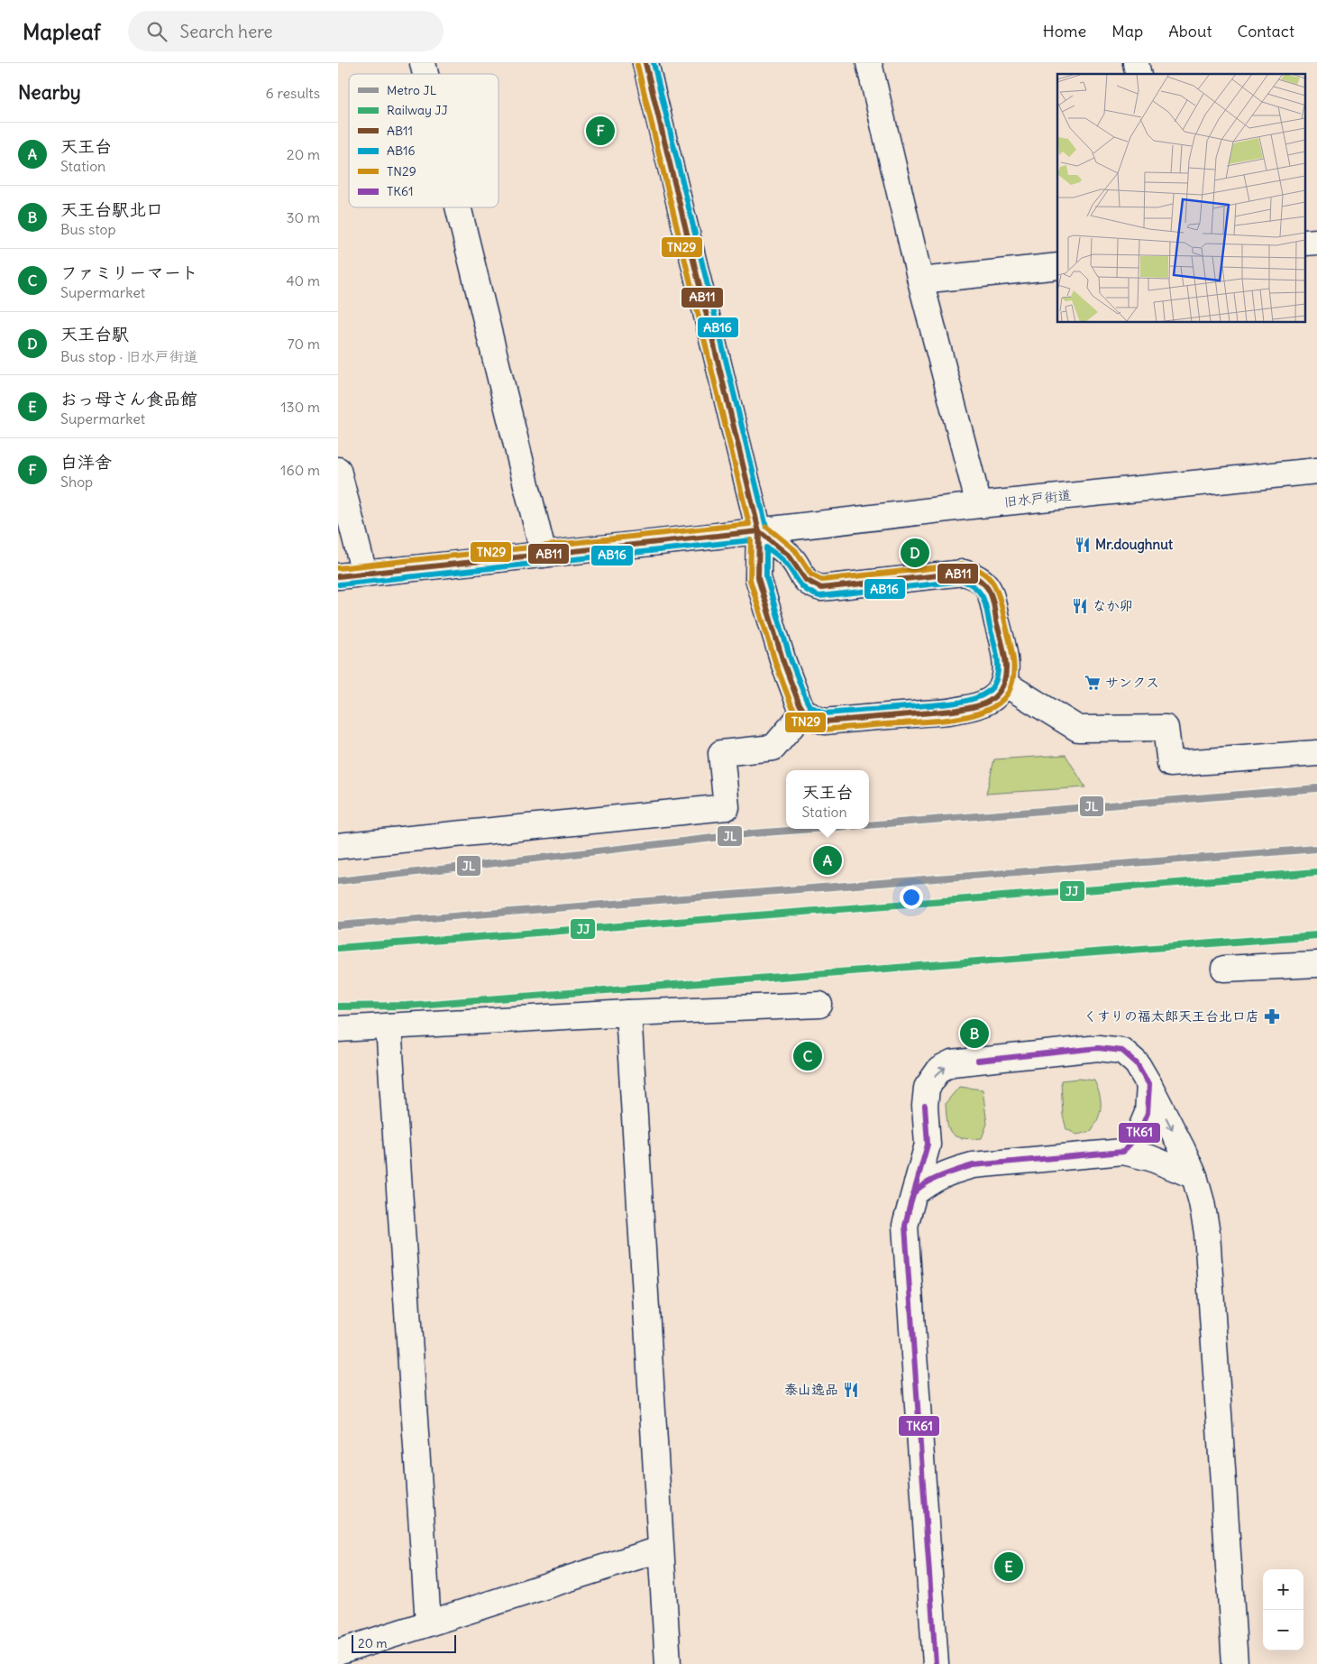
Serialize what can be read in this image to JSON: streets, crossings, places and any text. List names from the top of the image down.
{
  "streets": {
    "street": ["旧水戸街道"]
  },
  "places": {
    "restaurant": ["Mr.doughnut", "なか卯", "泰山逸品"],
    "supermarket": ["サンクス"],
    "pharmacy": ["くすりの福太郎天王台北口店"]
  },
  "lines": [
    "transit line AB11",
    "transit line AB16",
    "transit line TN29",
    "metro line JL",
    "rail line JJ",
    "transit line TK61"
  ],
  "legend": [
    "Metro JL",
    "Railway JJ",
    "AB11",
    "AB16",
    "TN29",
    "TK61"
  ],
  "scale_bar": "20 m",
  "page": {
    "header": "Mapleaf",
    "search": "Search here",
    "nav": [
      "Home",
      "Map",
      "About",
      "Contact"
    ],
    "heading": ["Nearby", "6 results"],
    "pins": [
      "F",
      "D",
      "A",
      "B",
      "C",
      "E"
    ],
    "list": [
      {
        "mark": "A",
        "name": "天王台",
        "note": "Station",
        "value": "20 m"
      },
      {
        "mark": "B",
        "name": "天王台駅北口",
        "note": "Bus stop",
        "value": "30 m"
      },
      {
        "mark": "C",
        "name": "ファミリーマート",
        "note": "Supermarket",
        "value": "40 m"
      },
      {
        "mark": "D",
        "name": "天王台駅",
        "note": "Bus stop · 旧水戸街道",
        "value": "70 m"
      },
      {
        "mark": "E",
        "name": "おっ母さん食品館",
        "note": "Supermarket",
        "value": "130 m"
      },
      {
        "mark": "F",
        "name": "白洋舍",
        "note": "Shop",
        "value": "160 m"
      }
    ],
    "popup": ["天王台", "Station"],
    "map_buttons": ["+", "−"],
    "scale": "20 m"
  }
}
